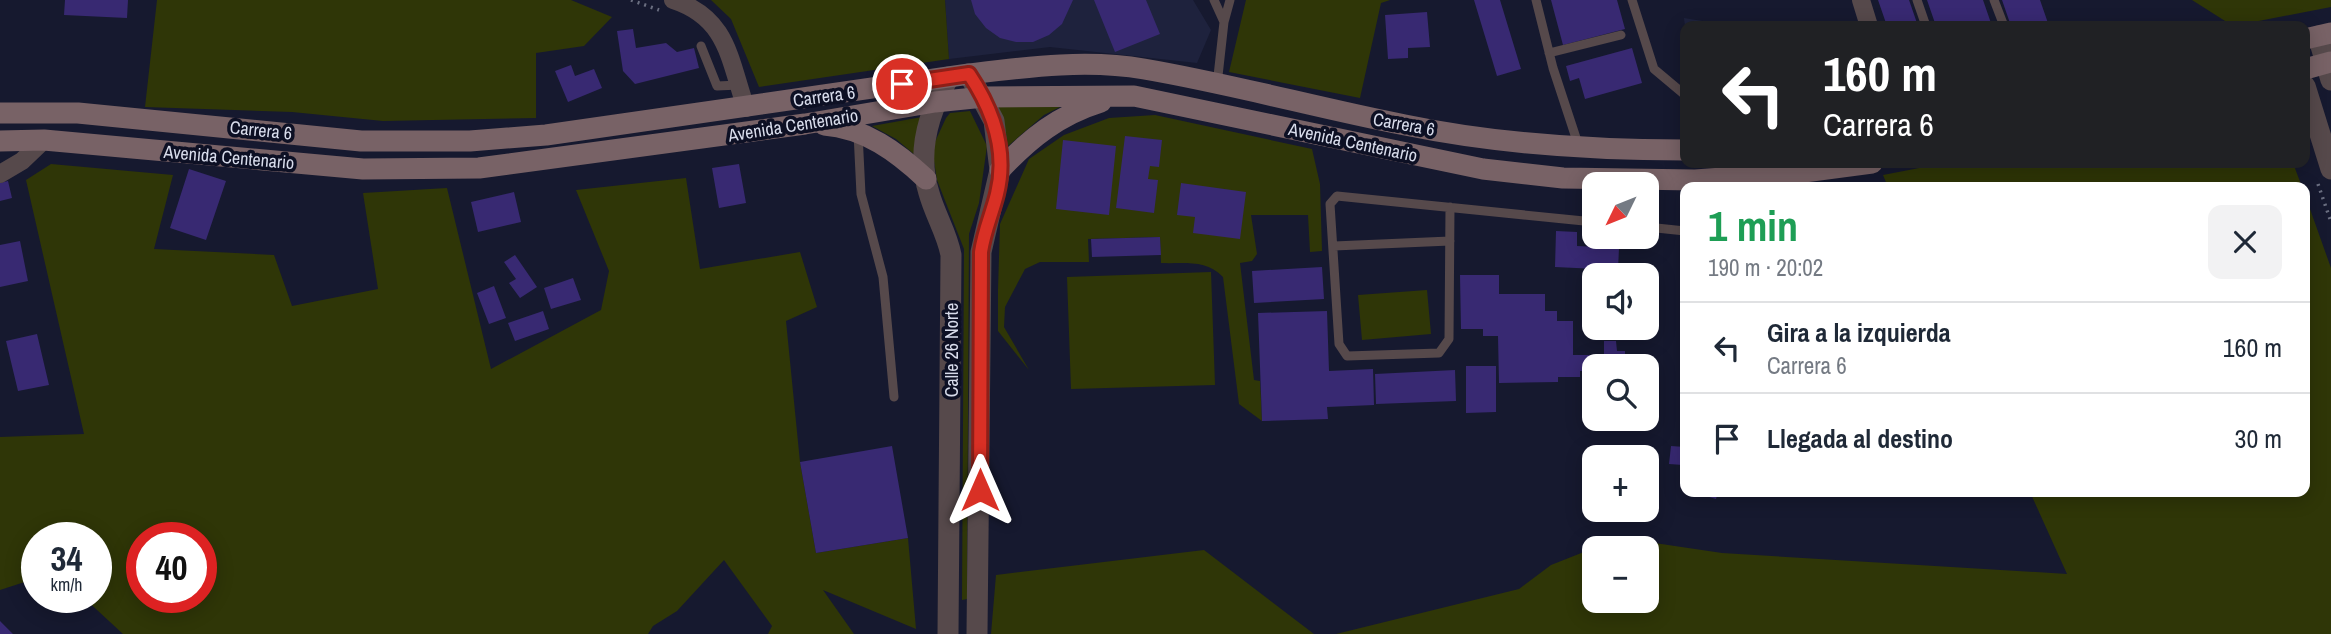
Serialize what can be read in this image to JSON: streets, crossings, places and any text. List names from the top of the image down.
{
  "streets": {
    "main road": ["Carrera 6", "Avenida Centenario"],
    "street": ["Calle 26 Norte"]
  },
  "crossings": [
    ["Carrera 6", "Calle 26 Norte"],
    ["Avenida Centenario", "Calle 26 Norte"]
  ],
  "north": "bottom left",
  "page": {
    "turn": ["160 m", "Carrera 6"],
    "map_buttons": ["+", "−"],
    "heading": ["1 min", "190 m · 20:02"],
    "list": [
      {
        "name": "Gira a la izquierda",
        "note": "Carrera 6",
        "value": "160 m"
      },
      {
        "name": "Llegada al destino",
        "value": "30 m"
      }
    ],
    "speed": "34 km/h",
    "limit": "40"
  }
}
